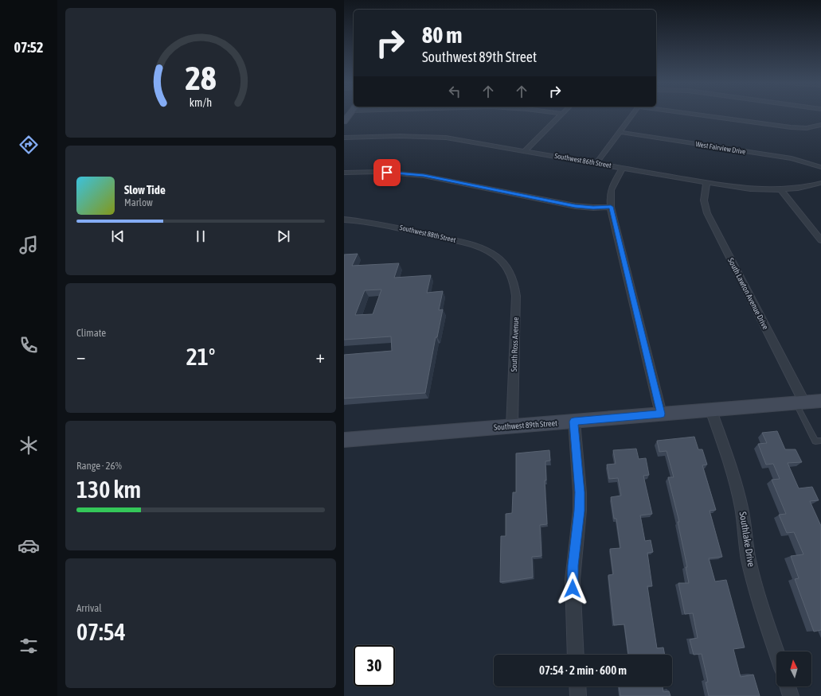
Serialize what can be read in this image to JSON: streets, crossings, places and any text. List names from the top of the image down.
{
  "streets": {
    "main road": ["Southwest 89th Street"],
    "street": [
      "West Fairview Drive",
      "Southwest 86th Street",
      "Southwest 88th Street",
      "South Lawton Avenue Drive",
      "South Ross Avenue",
      "Southlake Drive"
    ]
  },
  "crossings": [
    ["Southwest 86th Street", "South Lawton Avenue Drive"],
    ["Southwest 88th Street", "South Ross Avenue"],
    ["South Lawton Avenue Drive", "Southwest 89th Street"],
    ["South Ross Avenue", "Southwest 89th Street"],
    ["Southwest 89th Street", "Southlake Drive"]
  ],
  "north": "top",
  "page": {
    "tabs": "07:52",
    "turn": ["80 m", "Southwest 89th Street"],
    "song": ["Slow Tide", "Marlow"],
    "tile": [
      "Climate",
      ["Range · 26%", "130 km"],
      ["Arrival", "07:54"]
    ],
    "heat": ["−", "21°", "+"],
    "limit": "30",
    "trip": "07:54 · 2 min · 600 m",
    "gauge": ["28", "km/h"]
  }
}
